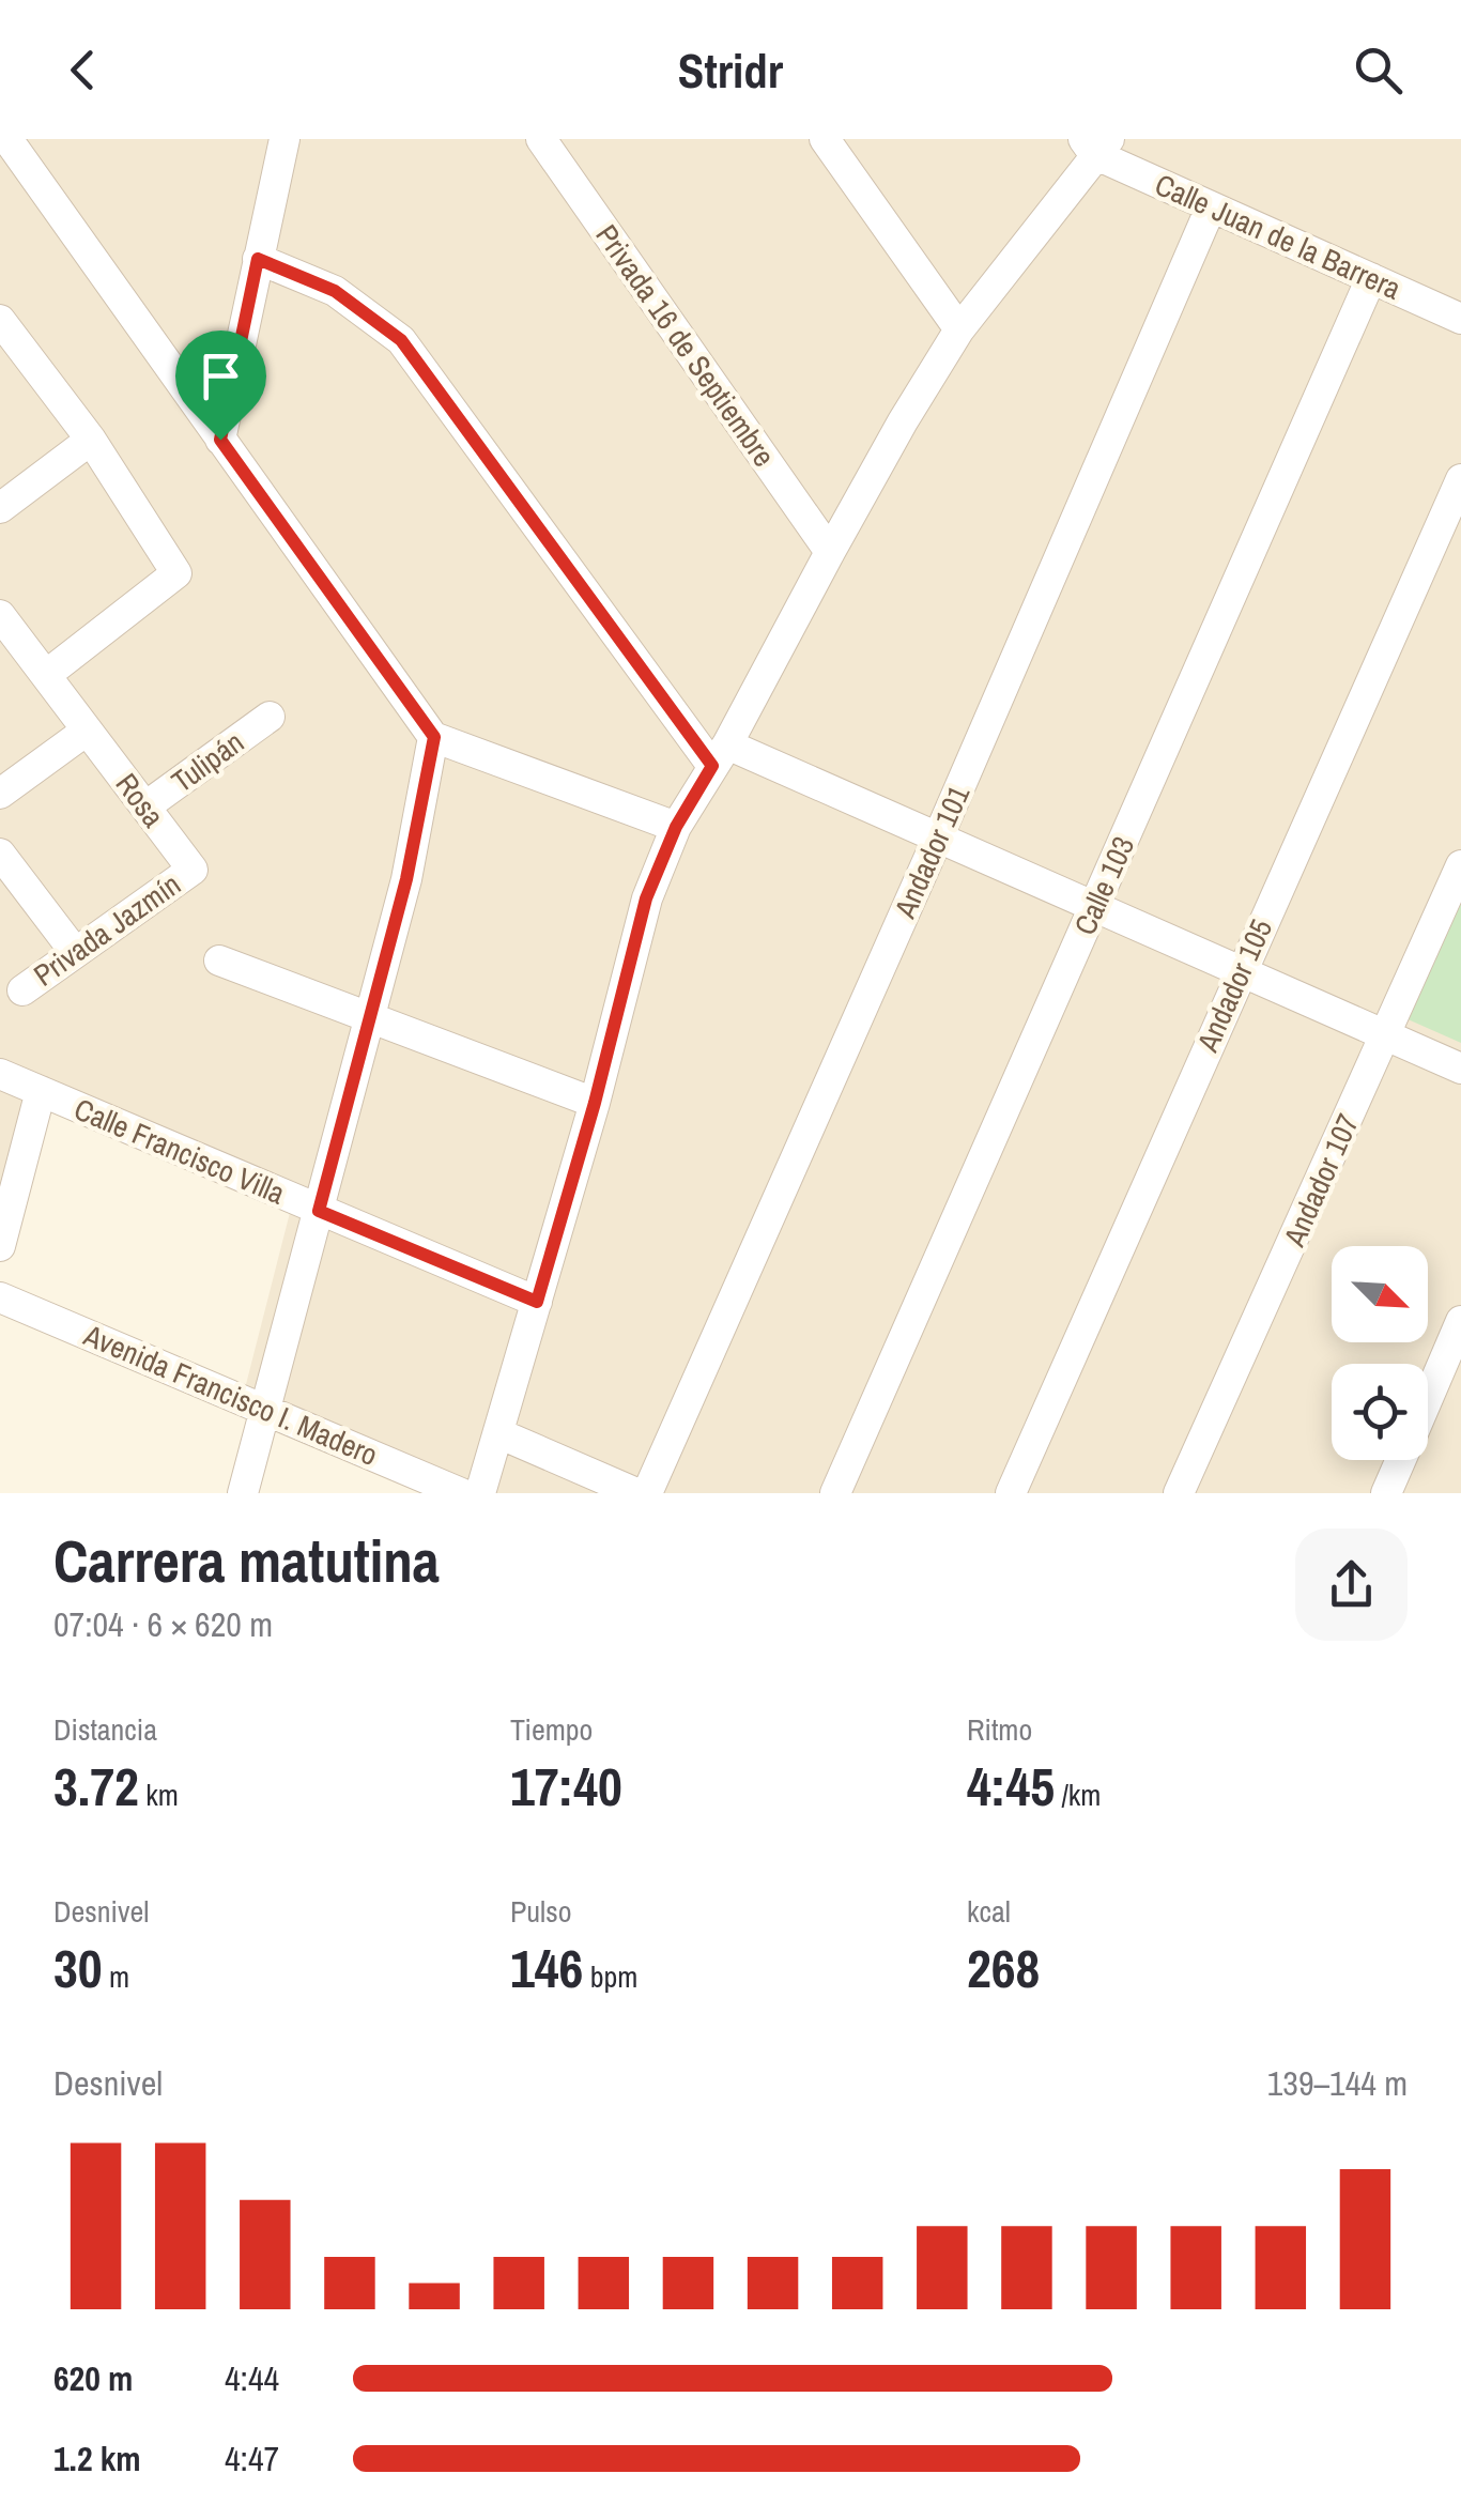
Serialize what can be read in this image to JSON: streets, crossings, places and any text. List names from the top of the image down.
{
  "streets": {
    "street": [
      "Calle Juan de la Barrera",
      "Privada 16 de Septiembre",
      "Tulipán",
      "Rosa",
      "Andador 101",
      "Calle 103",
      "Privada Jazmín",
      "Andador 105",
      "Calle Francisco Villa",
      "Andador 107",
      "Avenida Francisco I. Madero"
    ]
  },
  "crossings": [
    ["Calle Juan de la Barrera", "Andador 101"],
    ["Calle Juan de la Barrera", "Calle 103"],
    ["Tulipán", "Rosa"],
    ["Rosa", "Privada Jazmín"]
  ],
  "north": "bottom right",
  "page": {
    "header": "Stridr",
    "heading": ["Carrera matutina", "07:04 · 6 × 620 m"],
    "stats": [
      ["Distancia", "3.72 km"],
      ["Tiempo", "17:40"],
      ["Ritmo", "4:45 /km"],
      ["Desnivel", "30 m"],
      ["Pulso", "146 bpm"],
      ["kcal", "268"]
    ],
    "chart": ["Desnivel", "139–144 m"],
    "list": [
      {
        "name": "620 m",
        "note": "4:44"
      },
      {
        "name": "1.2 km",
        "note": "4:47"
      }
    ]
  }
}
